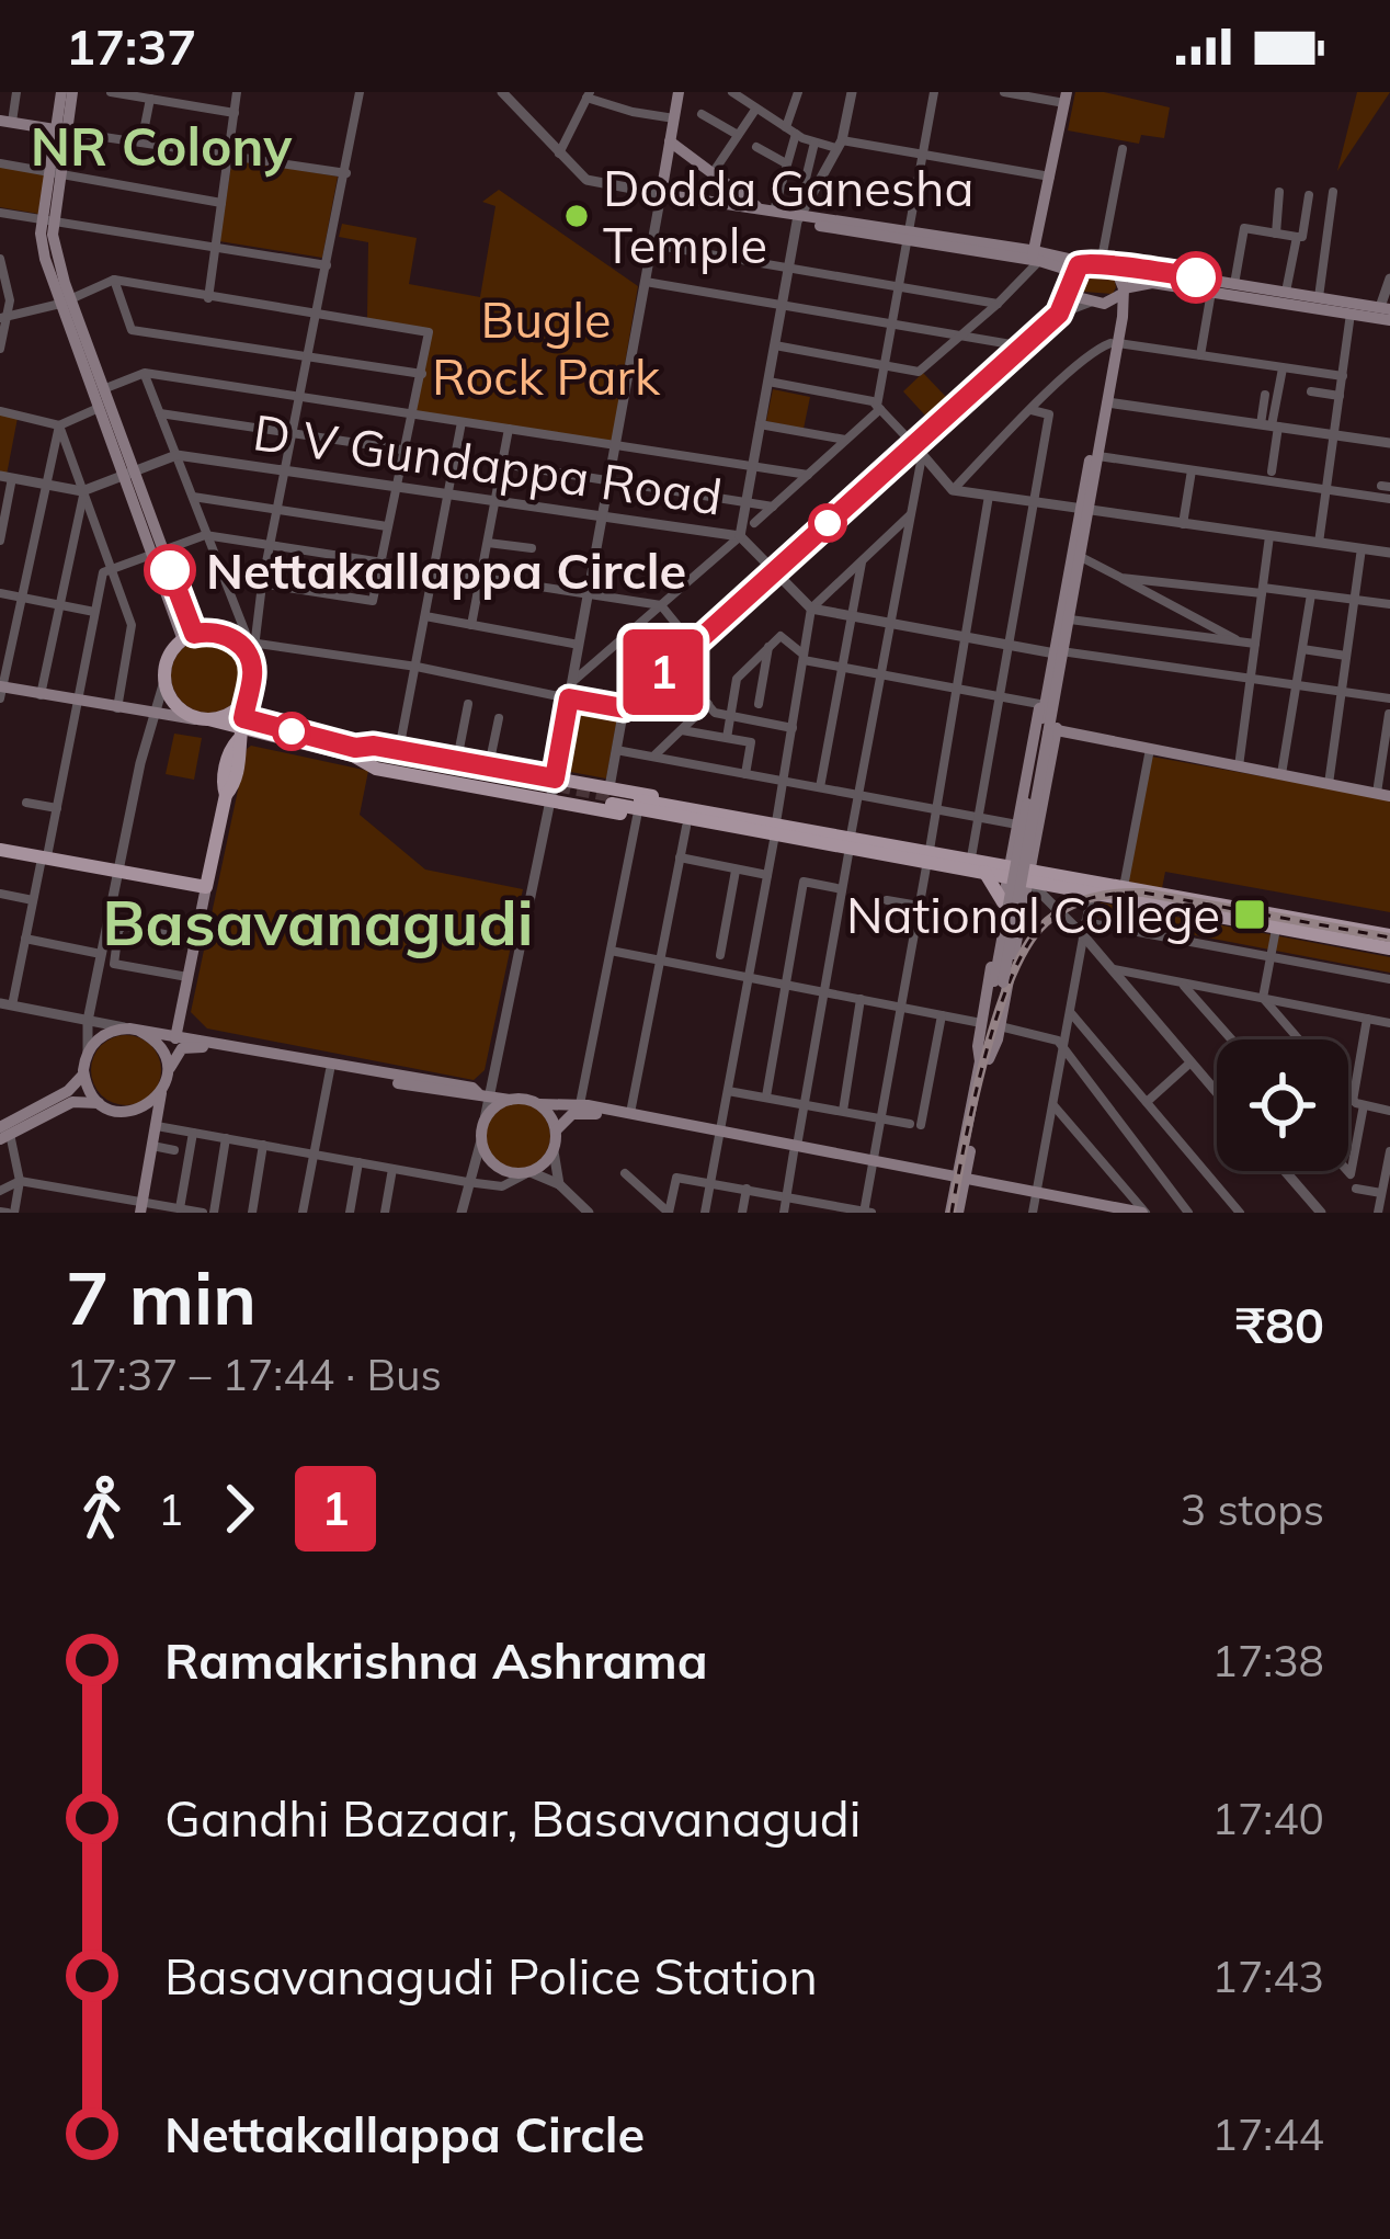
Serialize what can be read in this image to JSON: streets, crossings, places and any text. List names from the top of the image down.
{
  "streets": {
    "street": ["D V Gundappa Road"]
  },
  "districts": ["NR Colony", "Basavanagudi"],
  "parks": ["Bugle Rock Park"],
  "places": {
    "other": ["Dodda Ganesha Temple", "Nettakallappa Circle"],
    "transit": ["National College"]
  },
  "lines": ["bus line 1"],
  "page": {
    "status": "17:37",
    "on_map": "1",
    "heading": ["7 min", "17:37 – 17:44 · Bus", "₹80"],
    "legs": ["1", "1", "3 stops"],
    "list": [
      {
        "name": "Ramakrishna Ashrama",
        "value": "17:38"
      },
      {
        "name": "Gandhi Bazaar, Basavanagudi",
        "value": "17:40"
      },
      {
        "name": "Basavanagudi Police Station",
        "value": "17:43"
      },
      {
        "name": "Nettakallappa Circle",
        "value": "17:44"
      }
    ]
  }
}
